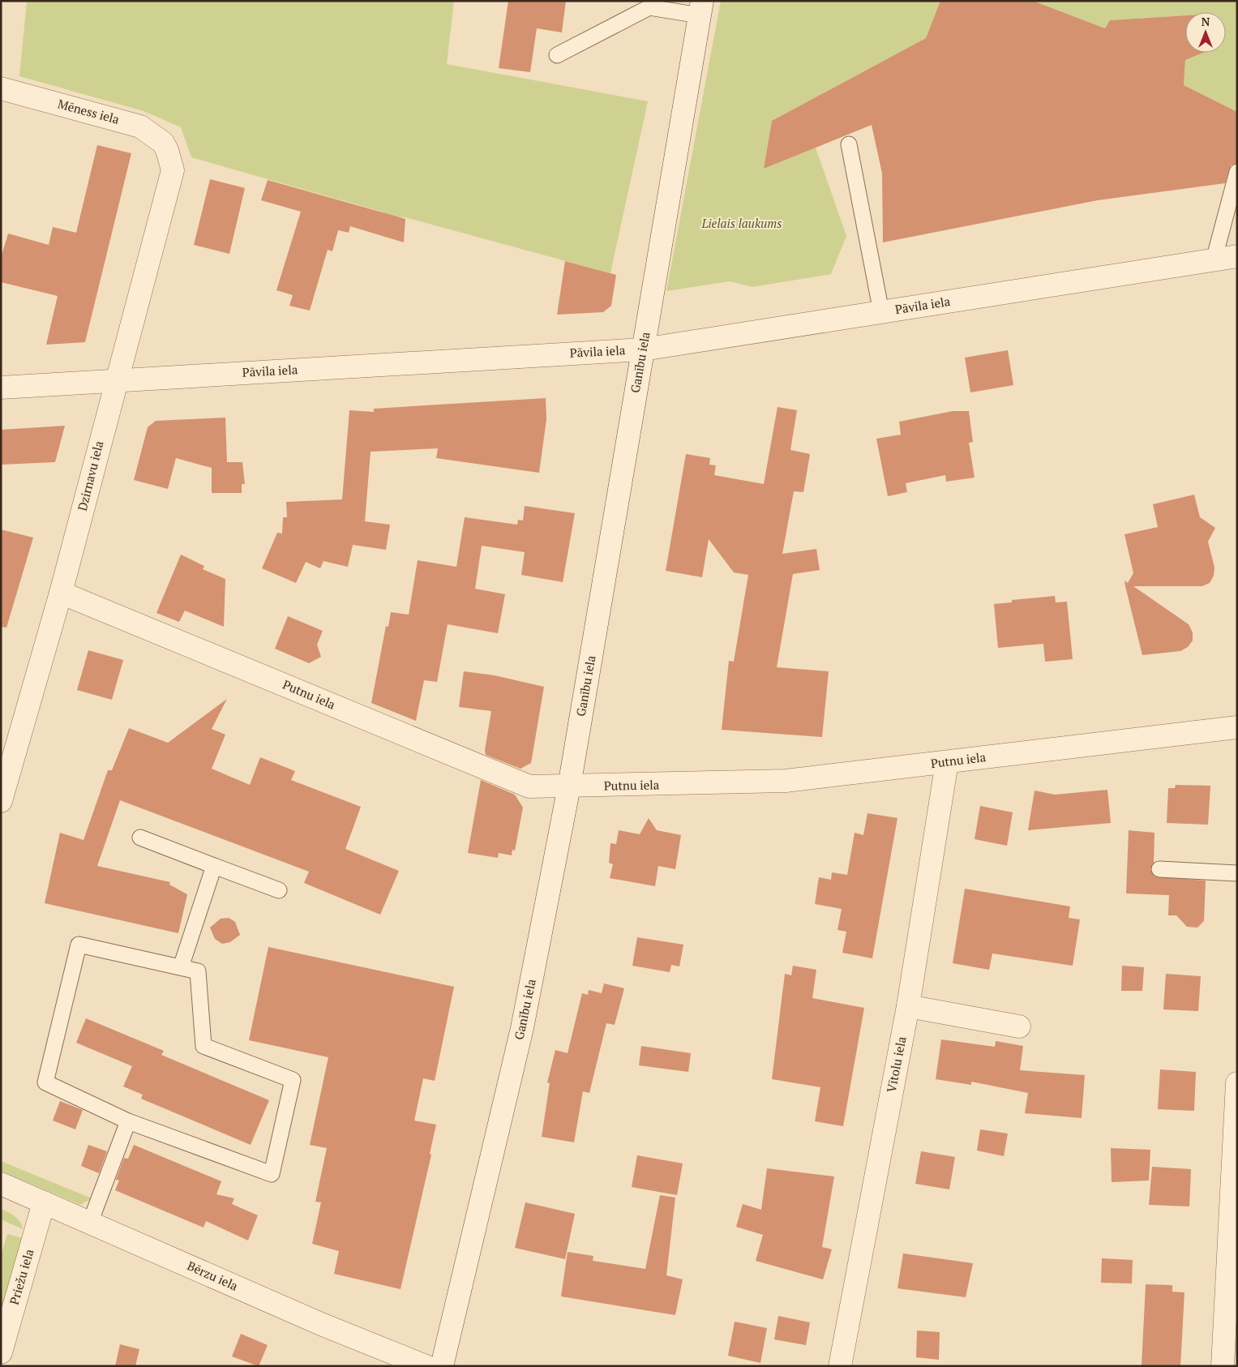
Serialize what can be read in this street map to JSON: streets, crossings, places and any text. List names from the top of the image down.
{
  "streets": {
    "street": [
      "Mēness iela",
      "Pāvila iela",
      "Ganību iela",
      "Dzirnavu iela",
      "Putnu iela",
      "Vītolu iela",
      "Bērzu iela",
      "Priežu iela"
    ]
  },
  "crossings": [
    ["Mēness iela", "Dzirnavu iela"],
    ["Pāvila iela", "Ganību iela"],
    ["Pāvila iela", "Dzirnavu iela"],
    ["Ganību iela", "Putnu iela"],
    ["Dzirnavu iela", "Putnu iela"],
    ["Putnu iela", "Vītolu iela"],
    ["Bērzu iela", "Priežu iela"]
  ],
  "parks": ["Lielais laukums"],
  "north": "top"
}
